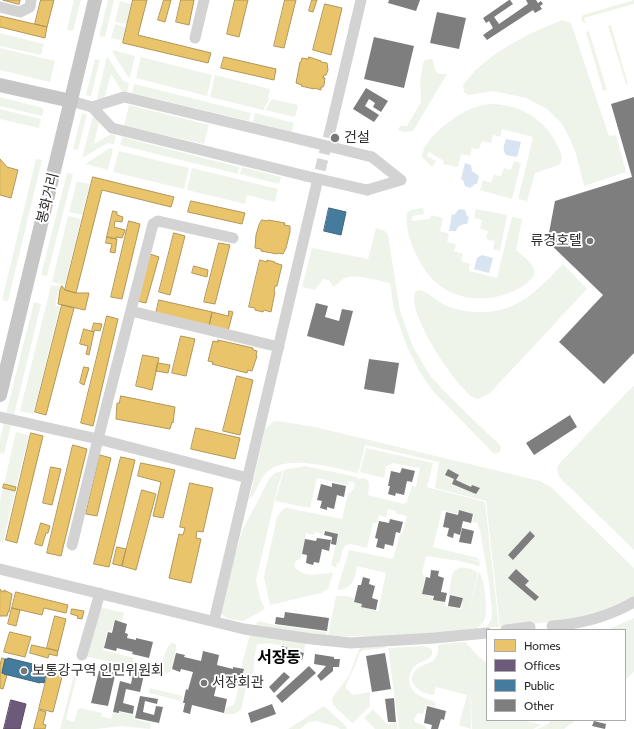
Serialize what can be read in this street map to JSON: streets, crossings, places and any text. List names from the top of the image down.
{
  "streets": {
    "main road": ["봉화거리"]
  },
  "districts": ["서장동"],
  "places": [
    "건설",
    "류경호텔",
    "보통강구역 인민위원회",
    "서장회관"
  ],
  "legend": [
    "Homes",
    "Offices",
    "Public",
    "Other"
  ]
}
